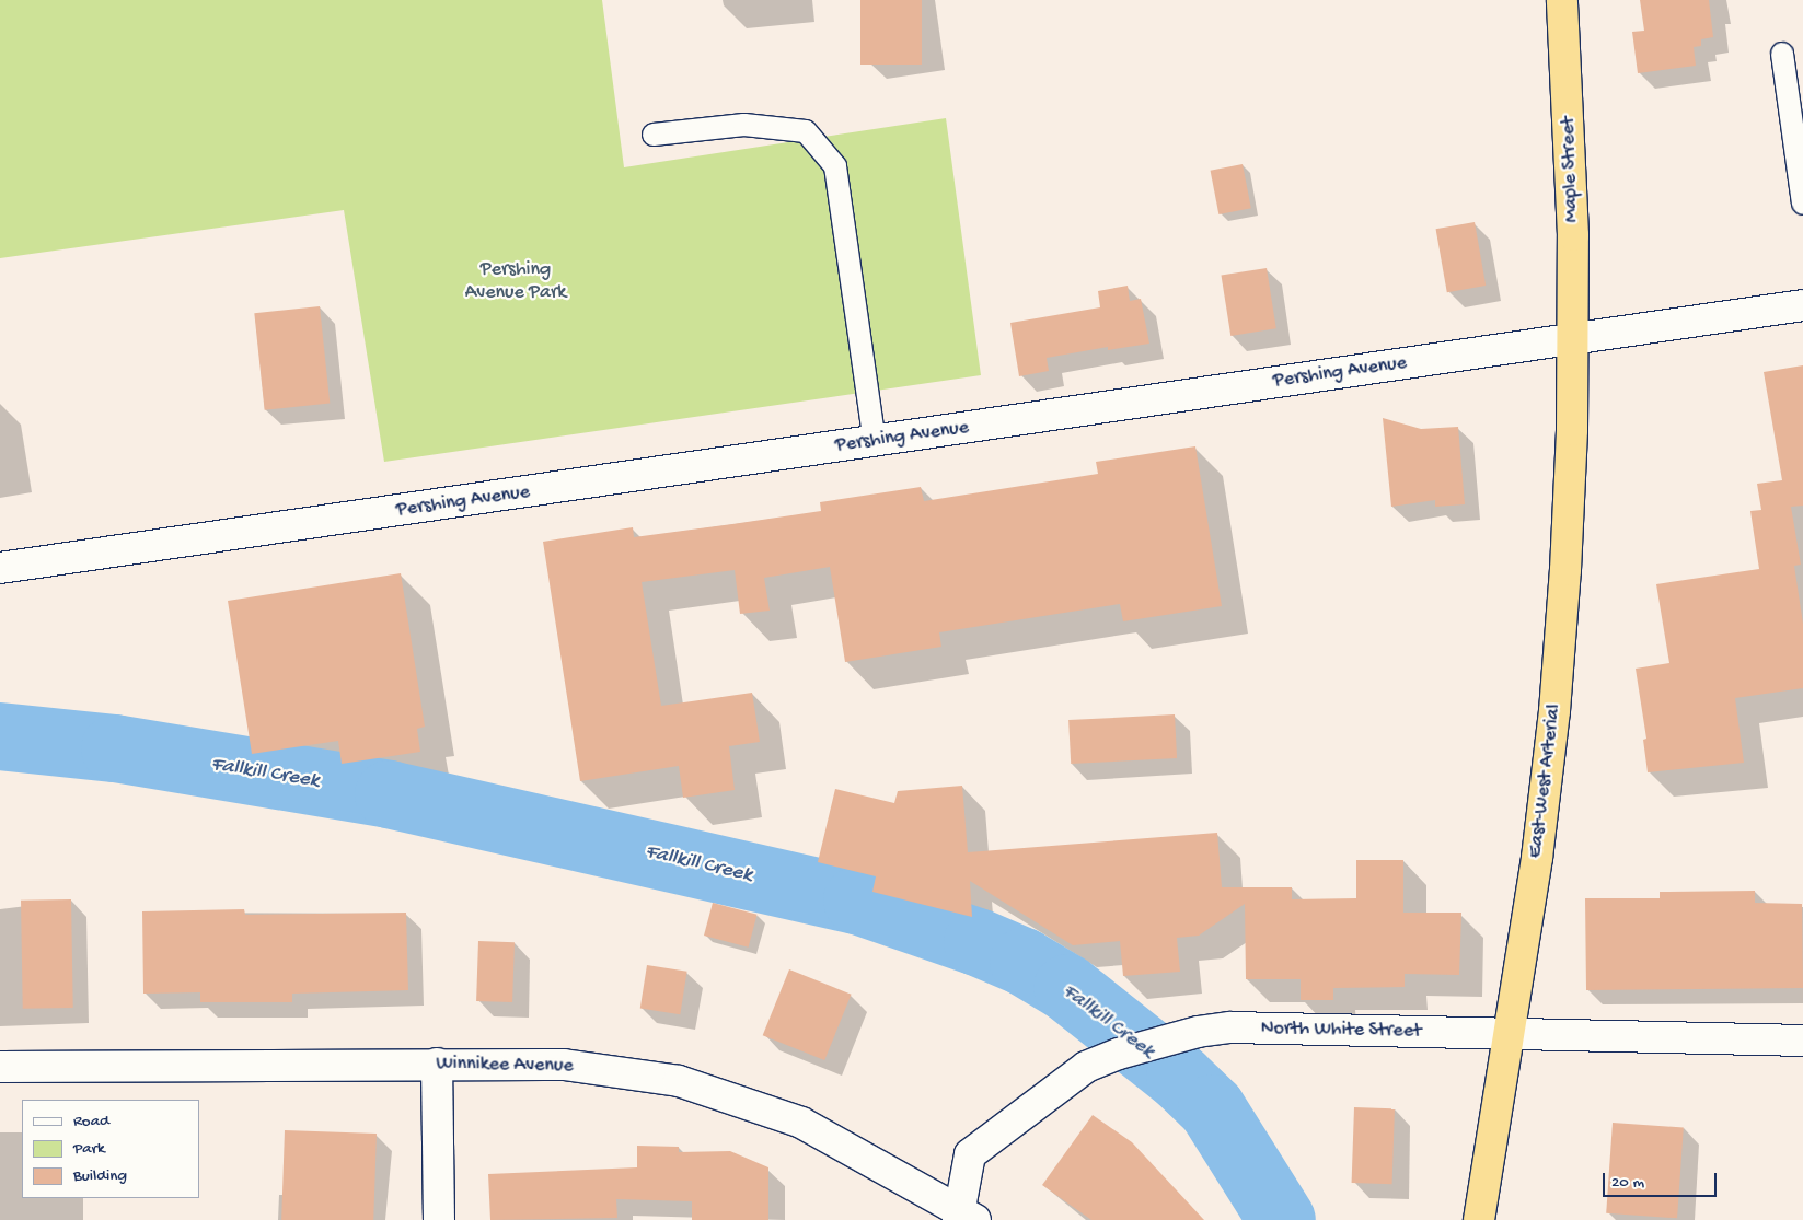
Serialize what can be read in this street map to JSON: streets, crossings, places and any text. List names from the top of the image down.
{
  "streets": {
    "highway": ["Maple Street", "East-West Arterial"],
    "street": ["Pershing Avenue", "North White Street", "Winnikee Avenue"]
  },
  "crossings": [
    ["Maple Street", "Pershing Avenue"],
    ["Maple Street", "East-West Arterial"],
    ["Pershing Avenue", "East-West Arterial"],
    ["East-West Arterial", "North White Street"],
    ["North White Street", "Winnikee Avenue"]
  ],
  "water": ["Fallkill Creek"],
  "parks": ["Pershing Avenue Park"],
  "legend": ["Road", "Park", "Building"],
  "scale_bar": "20 m"
}
